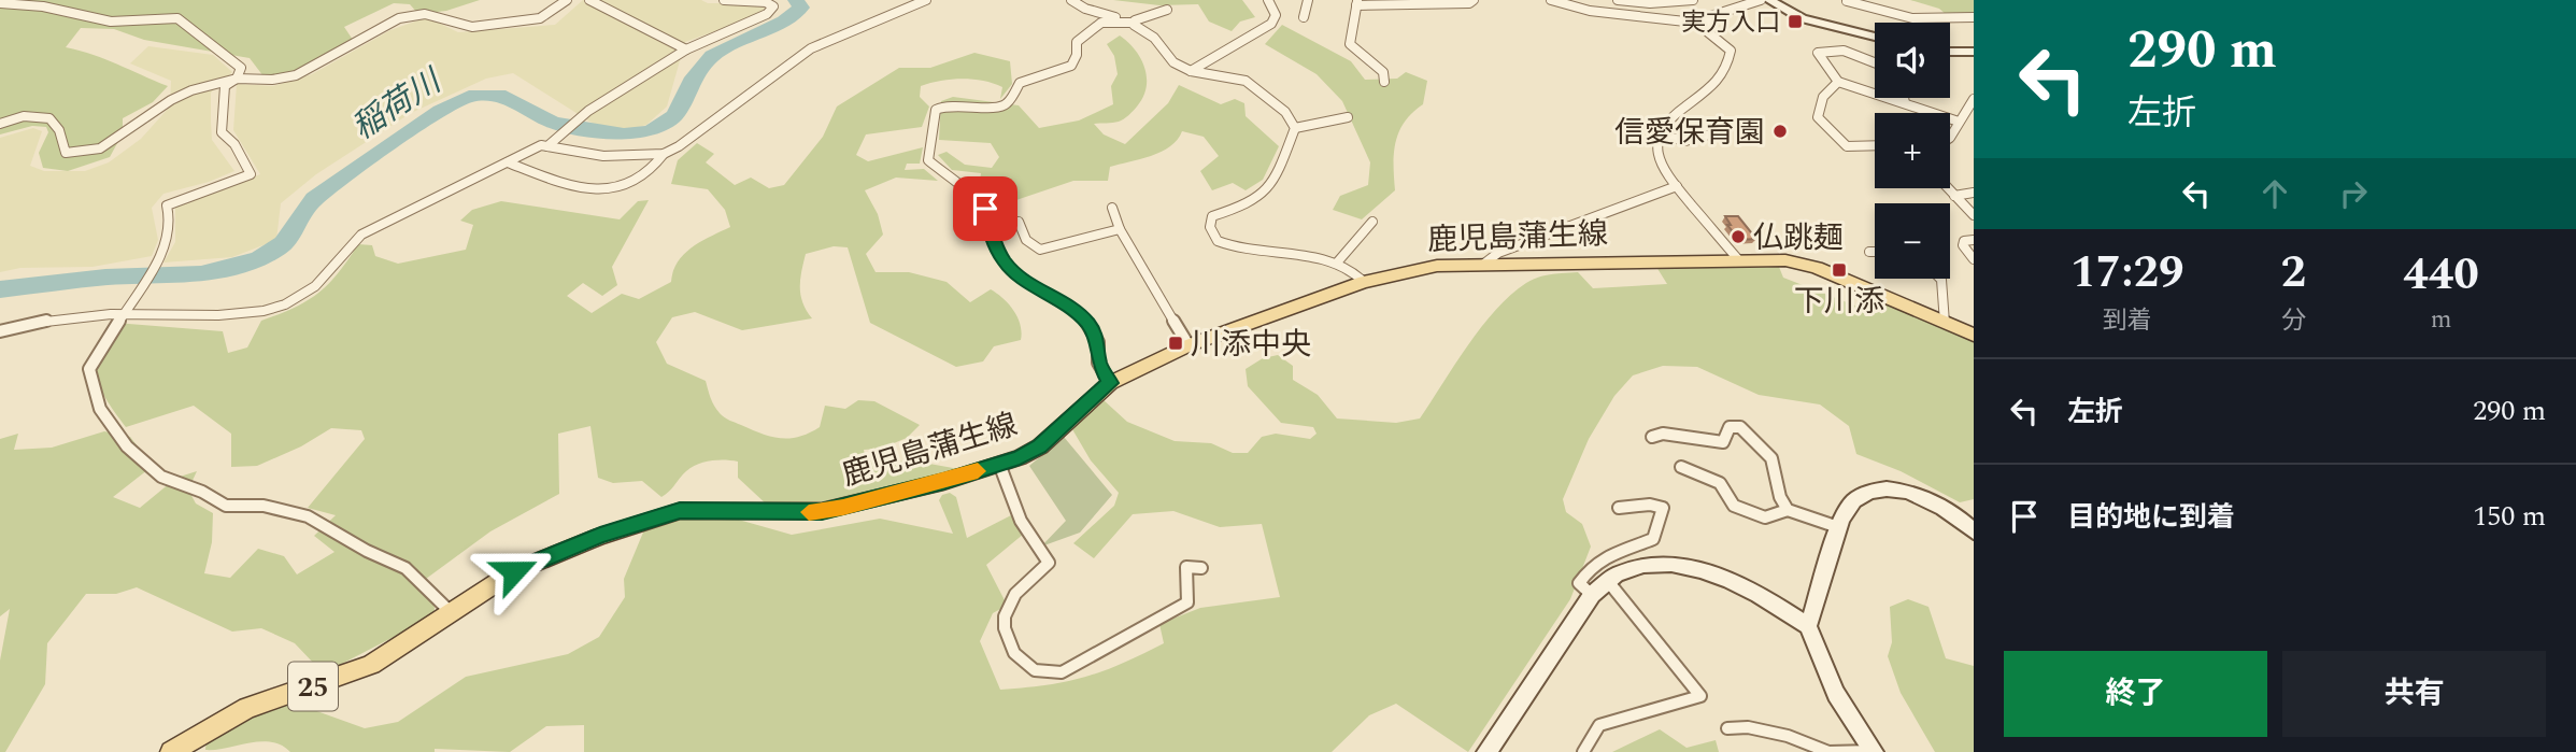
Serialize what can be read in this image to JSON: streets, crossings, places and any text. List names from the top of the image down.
{
  "streets": {
    "main road": ["鹿児島蒲生線", "25"]
  },
  "water": ["稲荷川"],
  "places": {
    "transit": ["実方入口", "下川添", "川添中央"],
    "other": ["信愛保育園", "仏跳麺"]
  },
  "page": {
    "turn": ["290 m", "左折"],
    "map_buttons": ["+", "−"],
    "eta": [
      "17:29",
      "到着",
      "2",
      "分",
      "440",
      "m"
    ],
    "list": [
      {
        "name": "左折",
        "value": "290 m"
      },
      {
        "name": "目的地に到着",
        "value": "150 m"
      }
    ],
    "buttons": ["終了", "共有"]
  }
}
